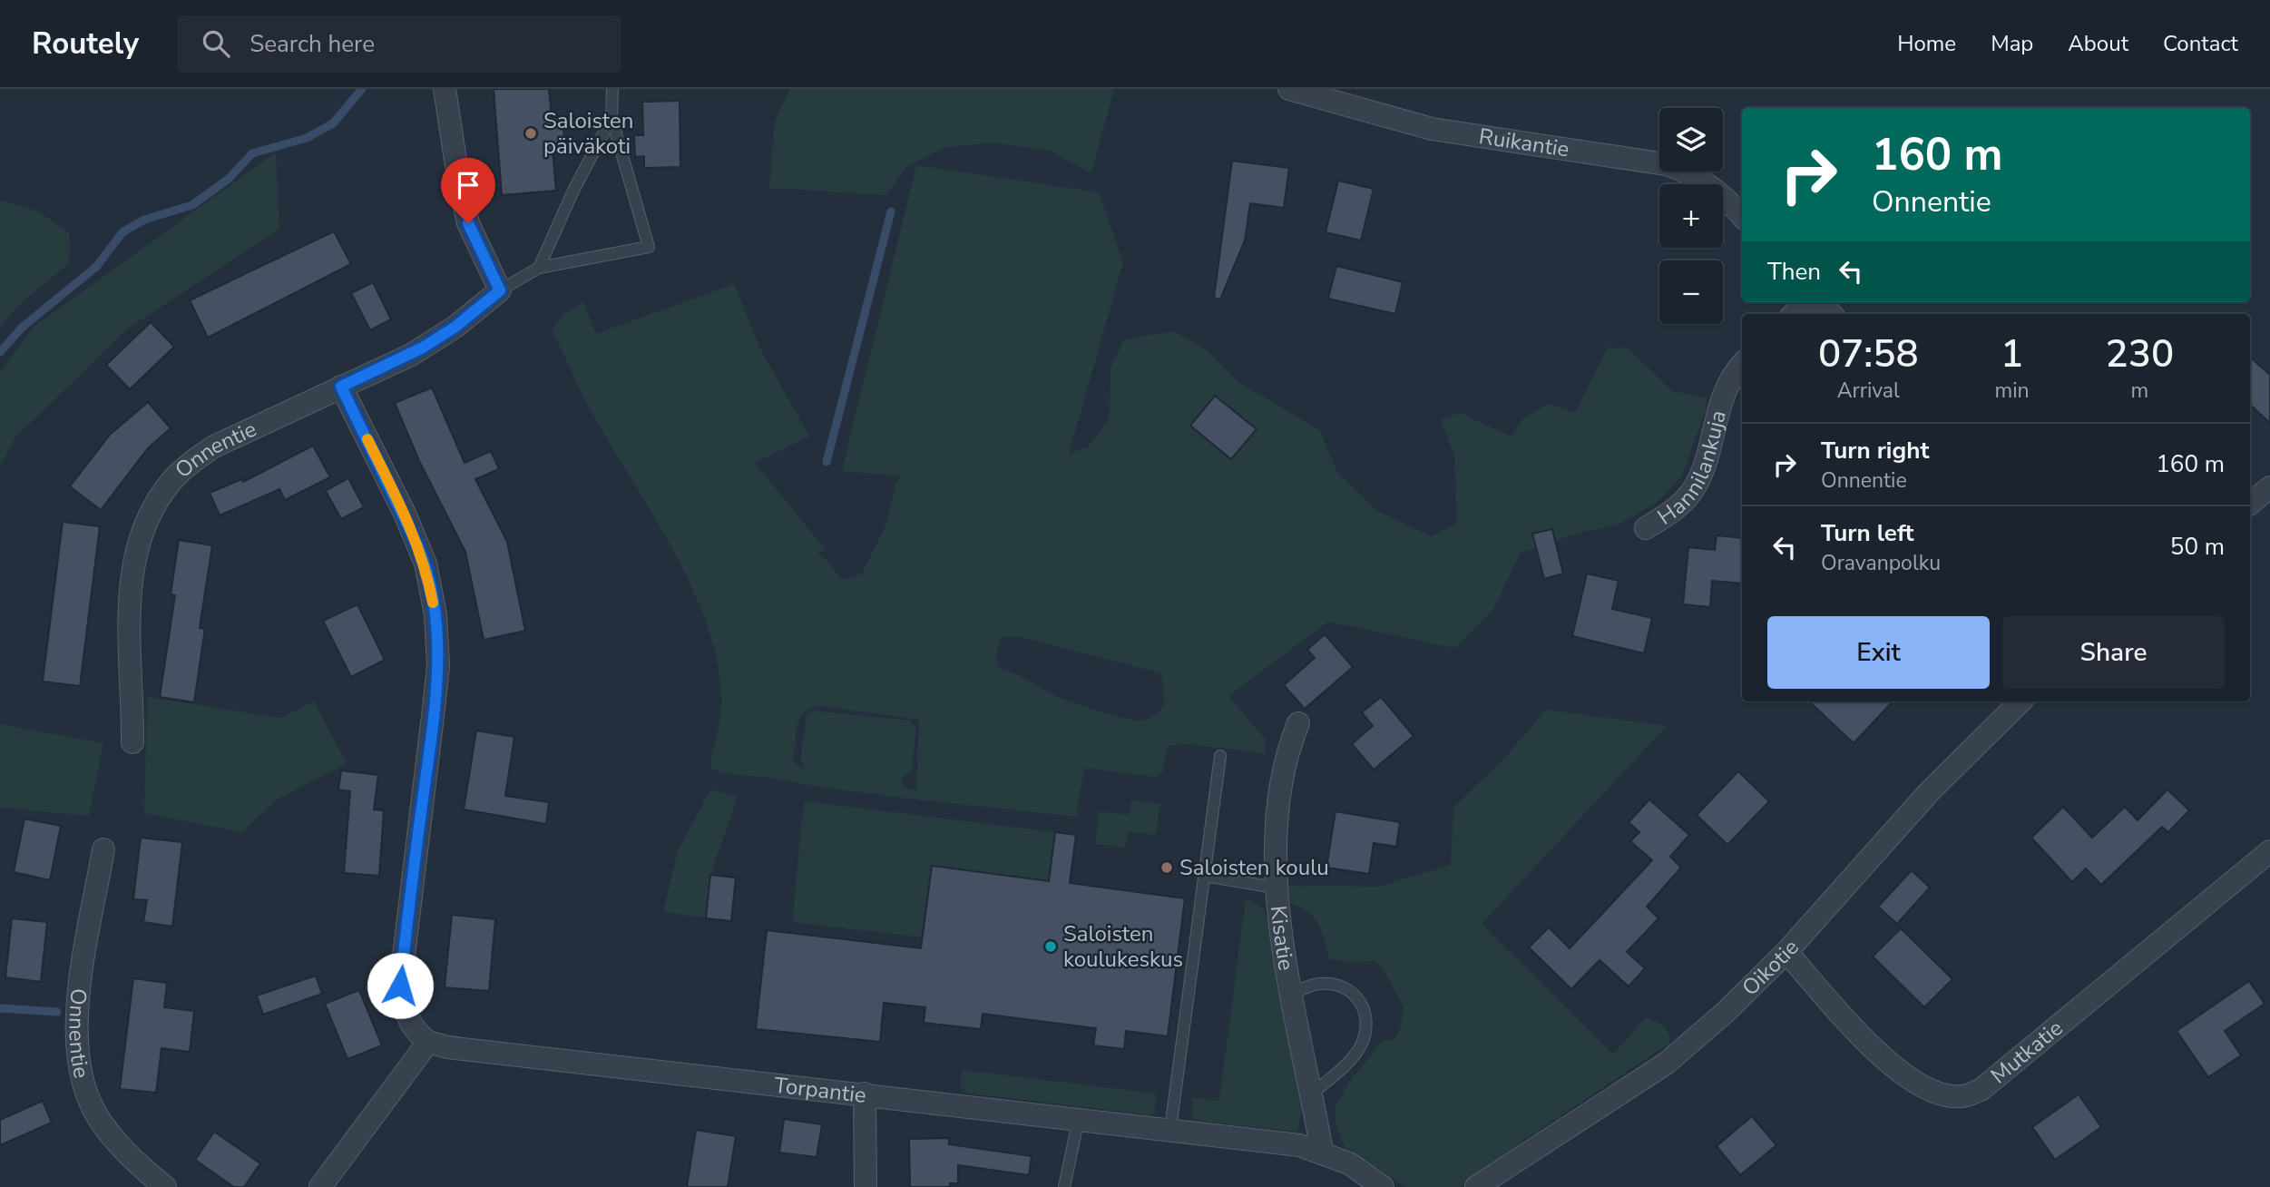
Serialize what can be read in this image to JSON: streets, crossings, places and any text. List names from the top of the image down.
{
  "streets": {
    "street": [
      "Ruikantie",
      "Onnentie",
      "Hannilankuja",
      "Kisatie",
      "Oikotie",
      "Mutkatie",
      "Torpantie"
    ]
  },
  "crossings": [
    ["Kisatie", "Torpantie"],
    ["Oikotie", "Mutkatie"]
  ],
  "places": ["Saloisten päiväkoti", "Saloisten koulu", "Saloisten koulukeskus"],
  "page": {
    "header": "Routely",
    "search": "Search here",
    "nav": [
      "Home",
      "Map",
      "About",
      "Contact"
    ],
    "map_buttons": ["+", "−"],
    "turn": ["160 m", "Onnentie"],
    "then": "Then",
    "eta": [
      "07:58",
      "Arrival",
      "1",
      "min",
      "230",
      "m"
    ],
    "list": [
      {
        "name": "Turn right",
        "note": "Onnentie",
        "value": "160 m"
      },
      {
        "name": "Turn left",
        "note": "Oravanpolku",
        "value": "50 m"
      }
    ],
    "buttons": ["Exit", "Share"]
  }
}
